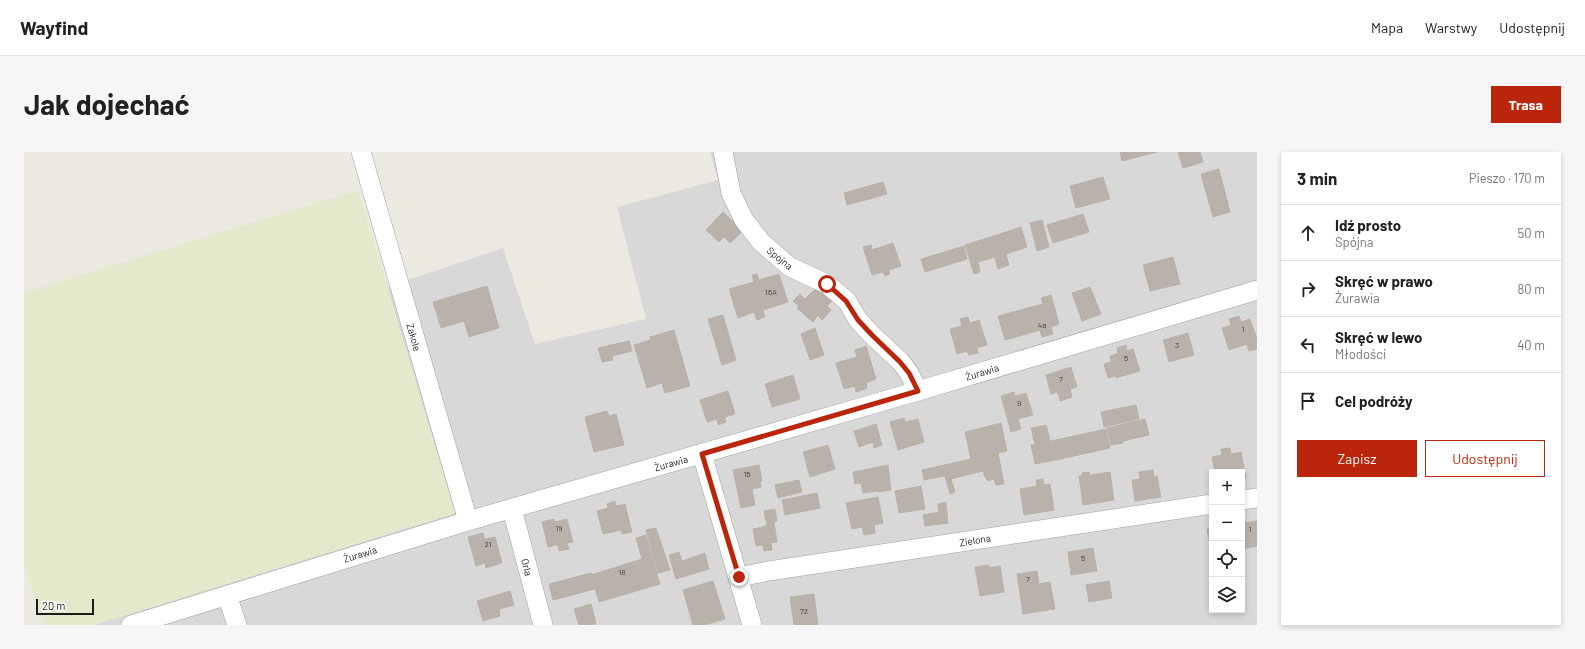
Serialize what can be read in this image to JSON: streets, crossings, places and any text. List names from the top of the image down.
{
  "streets": {
    "street": [
      "Spójna",
      "Zakole",
      "Żurawia",
      "Zielona",
      "Orla"
    ]
  },
  "crossings": [
    ["Spójna", "Żurawia"],
    ["Zakole", "Żurawia"],
    ["Żurawia", "Orla"]
  ],
  "house_numbers": [
    "16A",
    "4a",
    "1",
    "3",
    "5",
    "7",
    "9",
    "15",
    "19",
    "1",
    "21",
    "5",
    "18",
    "7",
    "72"
  ],
  "scale_bar": "20 m",
  "page": {
    "header": "Wayfind",
    "nav": ["Mapa", "Warstwy", "Udostępnij"],
    "buttons": [
      "Trasa",
      ["Zapisz", "Udostępnij"]
    ],
    "title": "Jak dojechać",
    "heading": ["3 min", "Pieszo · 170 m"],
    "list": [
      ["Idź prosto", "Spójna", "50 m"],
      ["Skręć w prawo", "Żurawia", "80 m"],
      ["Skręć w lewo", "Młodości", "40 m"],
      "Cel podróży"
    ],
    "map_buttons": ["+", "−"],
    "scale": "20 m"
  }
}
